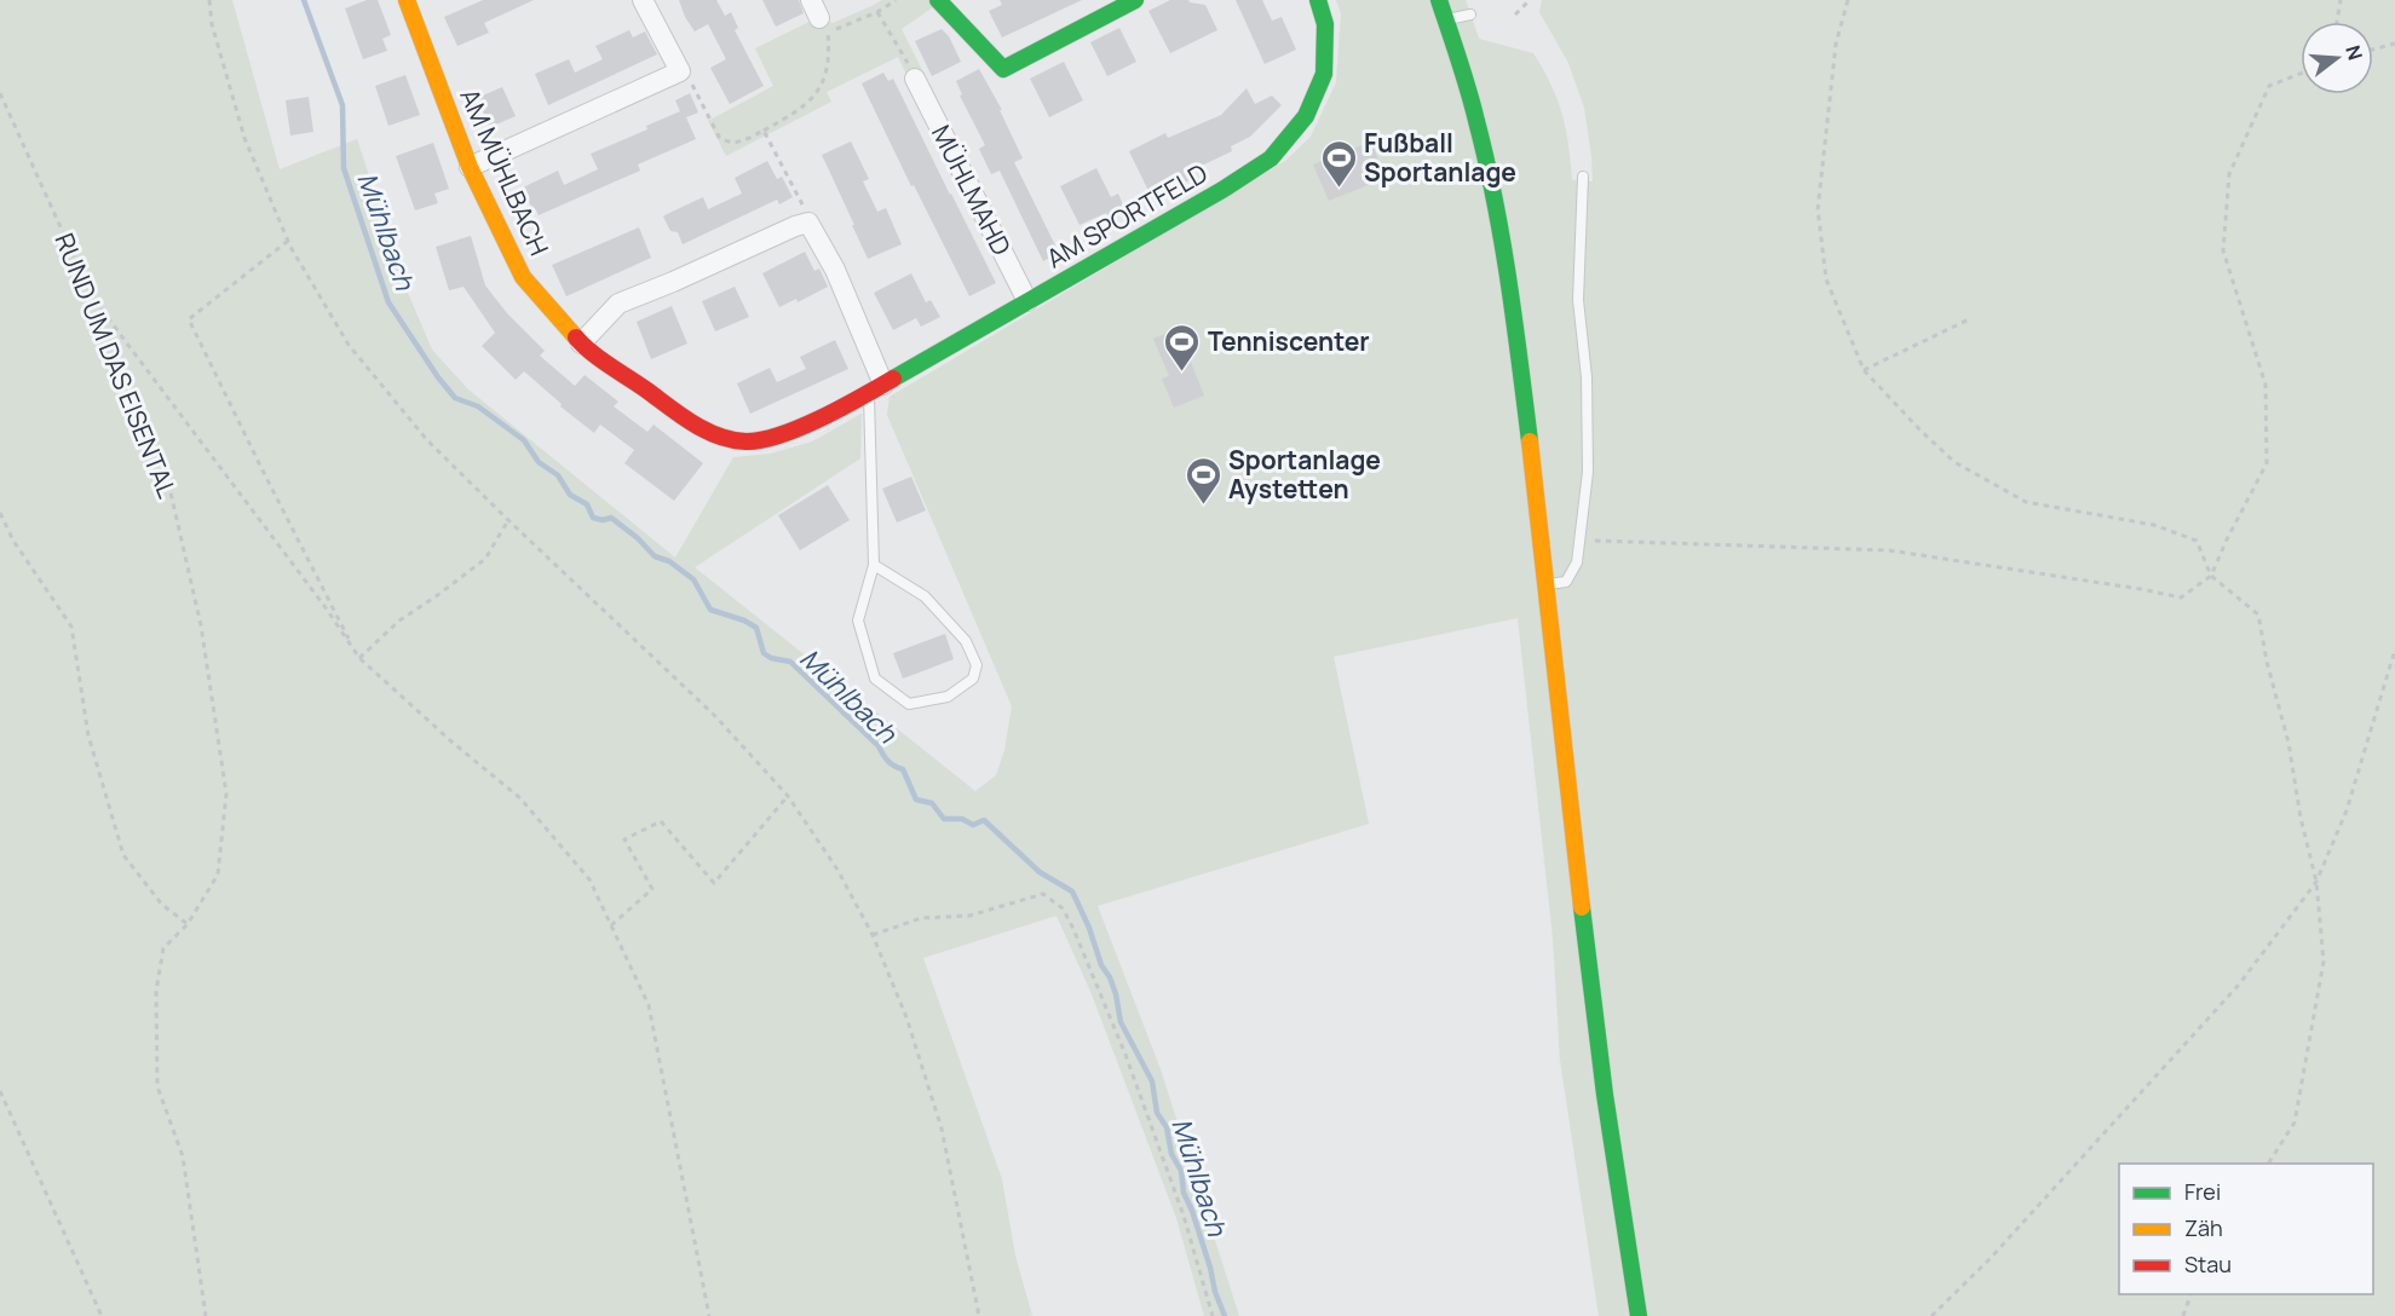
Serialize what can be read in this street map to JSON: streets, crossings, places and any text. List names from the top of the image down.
{
  "streets": {
    "street": ["AM MÜHLBACH", "MÜHLMAHD", "AM SPORTFELD"],
    "path": ["RUND UM DAS EISENTAL"]
  },
  "crossings": [
    ["AM MÜHLBACH", "AM SPORTFELD"],
    ["MÜHLMAHD", "AM SPORTFELD"]
  ],
  "water": ["Mühlbach"],
  "places": {
    "sports": ["Fußball Sportanlage", "Tenniscenter", "Sportanlage Aystetten"]
  },
  "legend": ["Frei", "Zäh", "Stau"],
  "north": "right"
}
